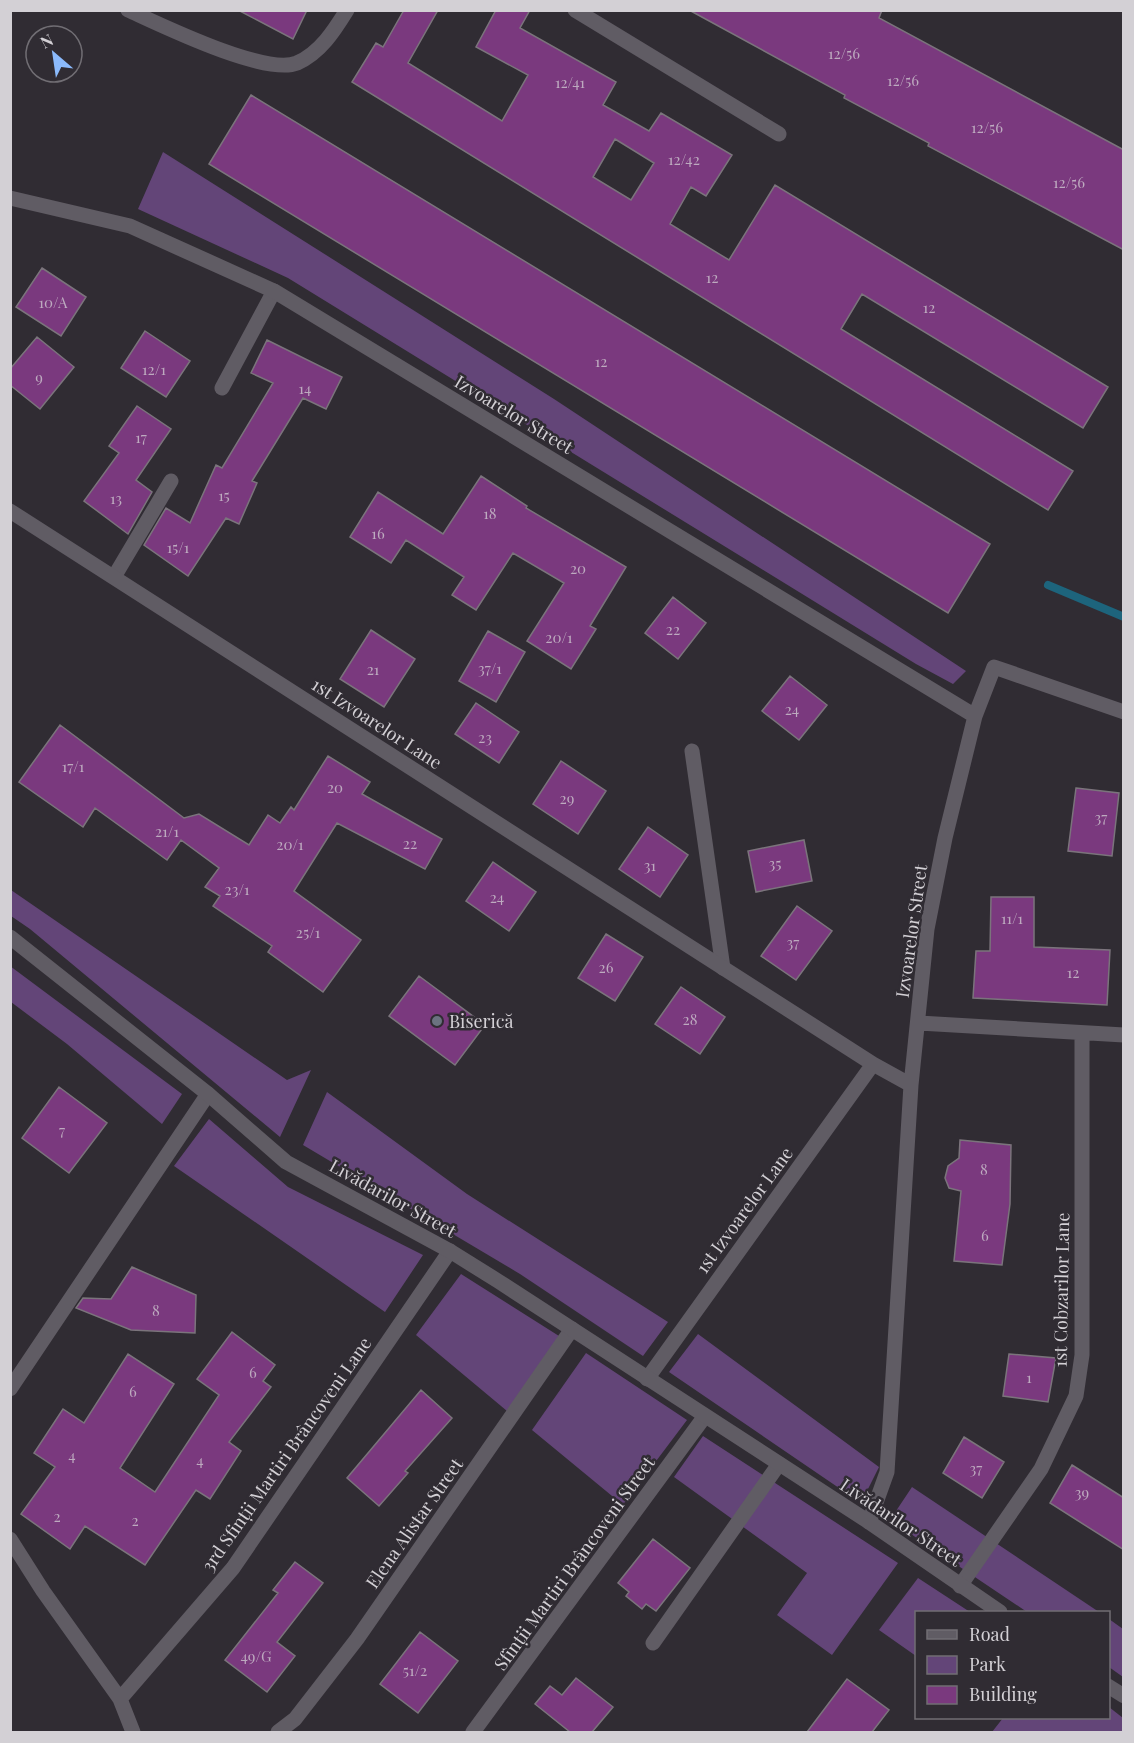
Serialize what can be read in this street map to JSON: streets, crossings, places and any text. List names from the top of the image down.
{
  "streets": {
    "street": [
      "Izvoarelor Street",
      "1st Izvoarelor Lane",
      "Livădarilor Street",
      "1st Cobzarilor Lane",
      "3rd Sfinții Martiri Brâncoveni Lane",
      "Elena Alistar Street",
      "Sfînții Martiri Brâncoveni Street"
    ]
  },
  "crossings": [
    ["Izvoarelor Street", "1st Cobzarilor Lane"],
    ["1st Izvoarelor Lane", "Livădarilor Street"],
    ["Livădarilor Street", "1st Cobzarilor Lane"],
    ["Livădarilor Street", "3rd Sfinții Martiri Brâncoveni Lane"],
    ["Livădarilor Street", "Elena Alistar Street"],
    ["Livădarilor Street", "Sfînții Martiri Brâncoveni Street"]
  ],
  "places": ["Biserică"],
  "house_numbers": [
    "12/56",
    "12/56",
    "12/41",
    "12/56",
    "12/42",
    "12/56",
    "12",
    "10/A",
    "12",
    "12",
    "12/1",
    "9",
    "14",
    "17",
    "15",
    "13",
    "18",
    "16",
    "15/1",
    "20",
    "22",
    "20/1",
    "37/1",
    "21",
    "24",
    "23",
    "17/1",
    "20",
    "29",
    "37",
    "21/1",
    "22",
    "20/1",
    "35",
    "31",
    "23/1",
    "24",
    "11/1",
    "25/1",
    "37",
    "26",
    "12",
    "28",
    "7",
    "8",
    "6",
    "8",
    "6",
    "1",
    "6",
    "4",
    "4",
    "37",
    "39",
    "2",
    "2",
    "49/G",
    "51/2"
  ],
  "legend": ["Road", "Park", "Building"],
  "north": "top left"
}
